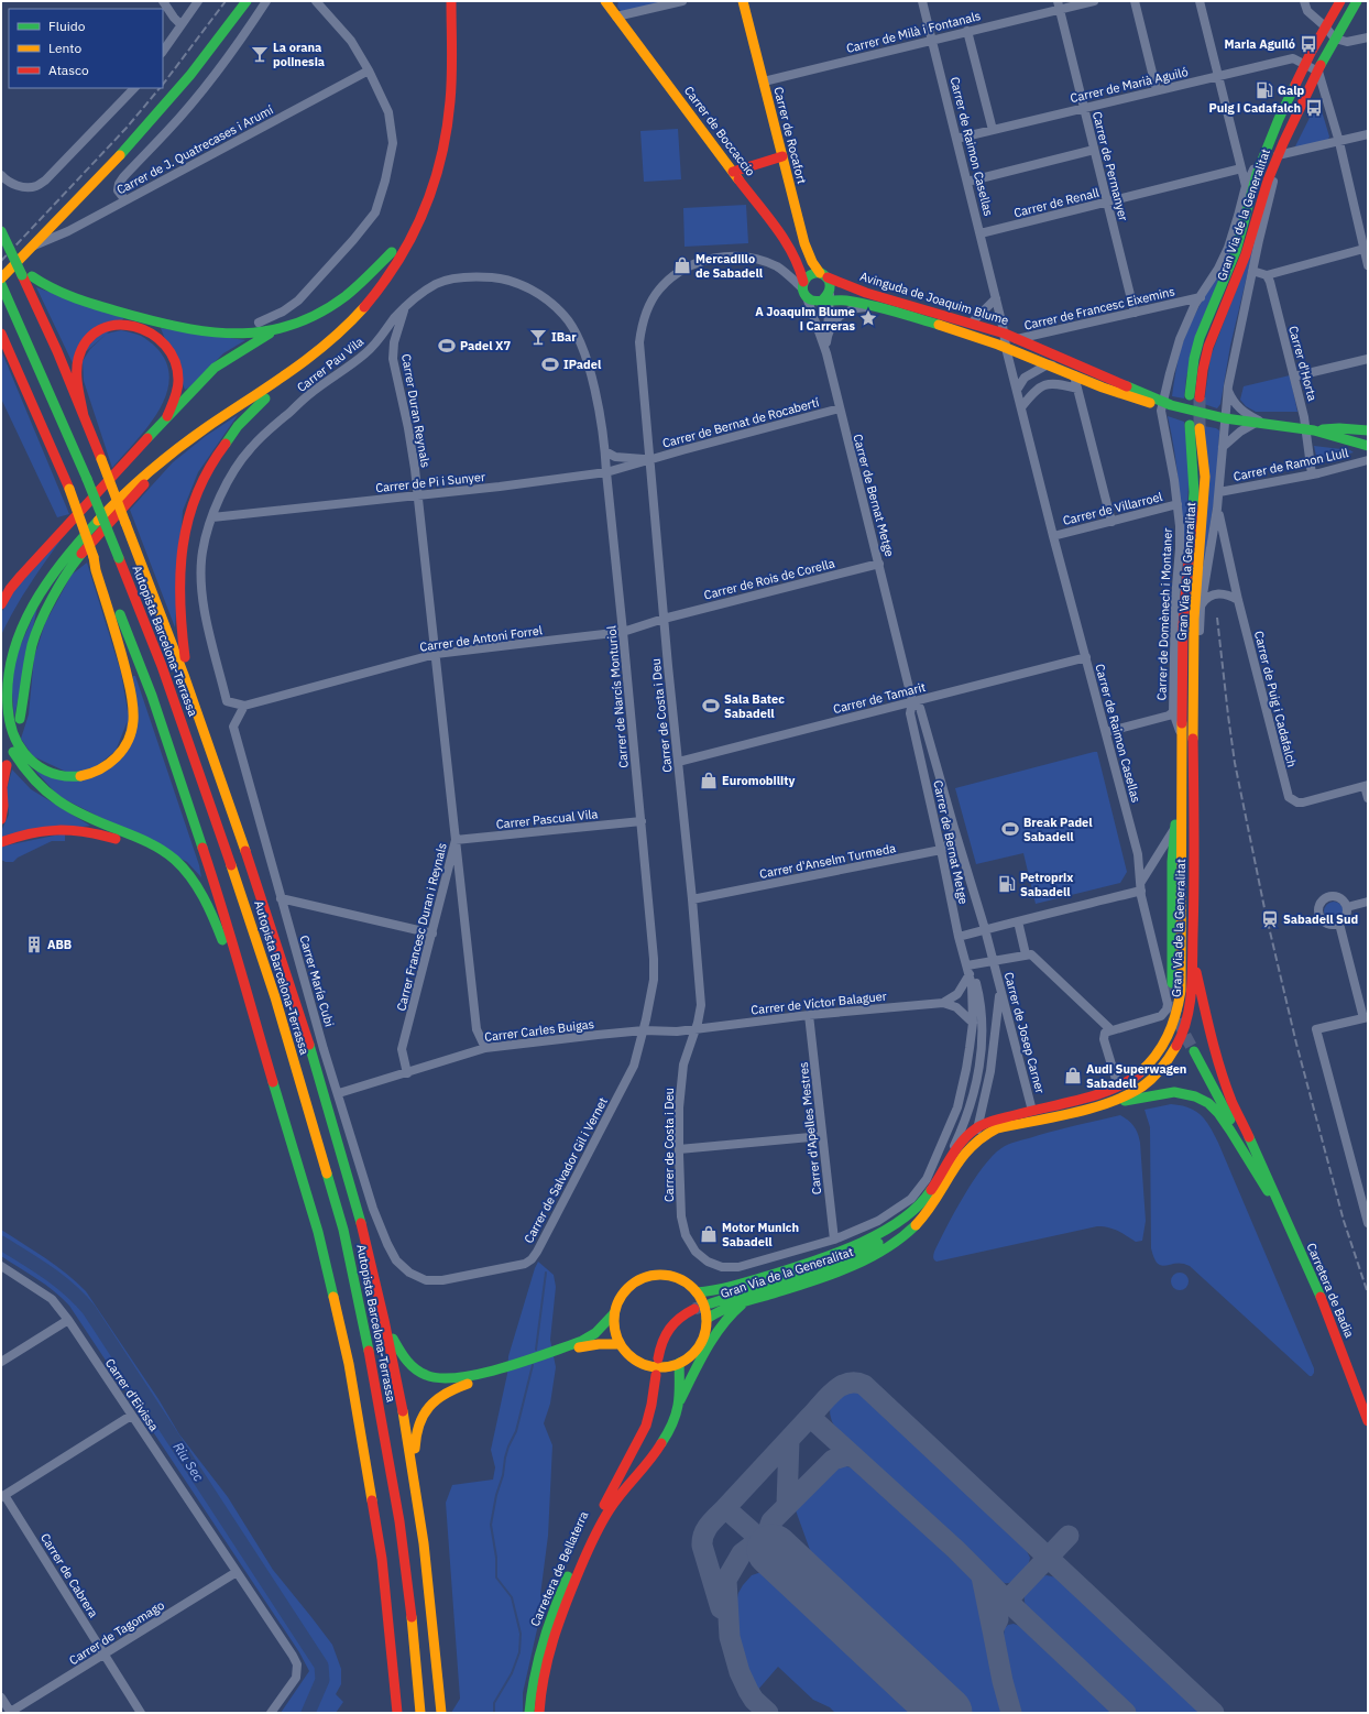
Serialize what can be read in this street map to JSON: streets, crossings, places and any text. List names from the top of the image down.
{
  "streets": {
    "main road": [
      "Carrer de Boccaccio",
      "Carrer de Rocafort",
      "Gran Via de la Generalitat",
      "Avinguda de Joaquim Blume",
      "Autopista Barcelona-Terrassa",
      "Carretera de Badia",
      "Carretera de Bellaterra"
    ],
    "street": [
      "Carrer de Milà i Fontanals",
      "Carrer de Marià Aguiló",
      "Carrer de Raimon Casellas",
      "Carrer de J. Quatrecases i Arumí",
      "Carrer de Permanyer",
      "Carrer de Renall",
      "Carrer de Francesc Eixemins",
      "Carrer d'Horta",
      "Carrer Pau Vila",
      "Carrer Duran Reynals",
      "Carrer de Bernat de Rocabertí",
      "Carrer de Ramon Llull",
      "Carrer de Pi i Sunyer",
      "Carrer de Bernat Metge",
      "Carrer de Villarroel",
      "Carrer de Rois de Corella",
      "Carrer de Domènech i Montaner",
      "Carrer de Antoni Forrel",
      "Carrer de Narcís Monturiol",
      "Carrer de Tamarit",
      "Carrer de Puig i Cadafalch",
      "Carrer de Costa i Deu",
      "Carrer Pascual Vila",
      "Carrer d'Anselm Turmeda",
      "Carrer Francesc Duran i Reynals",
      "Carrer María Cubi",
      "Carrer de Víctor Balaguer",
      "Carrer Carles Buigas",
      "Carrer de Josep Carner",
      "Carrer d'Apelles Mestres",
      "Carrer de Salvador Gil i Vernet",
      "Carrer d'Eivissa",
      "Carrer de Cabrera",
      "Carrer de Tagomago"
    ]
  },
  "crossings": [
    ["Carrer de Milà i Fontanals", "Carrer de Rocafort"],
    ["Carrer de Milà i Fontanals", "Carrer de Raimon Casellas"],
    ["Carrer de Milà i Fontanals", "Carrer de Permanyer"],
    ["Carrer de Marià Aguiló", "Carrer de Raimon Casellas"],
    ["Carrer de Marià Aguiló", "Carrer de Permanyer"],
    ["Carrer de Marià Aguiló", "Gran Via de la Generalitat"],
    ["Carrer de Boccaccio", "Carrer de Rocafort"],
    ["Carrer de Boccaccio", "Avinguda de Joaquim Blume"],
    ["Carrer de Boccaccio", "Carrer de Bernat Metge"],
    ["Carrer de Boccaccio", "Carrer de Costa i Deu"],
    ["Carrer de Rocafort", "Avinguda de Joaquim Blume"],
    ["Carrer de Rocafort", "Carrer de Bernat Metge"],
    ["Carrer de Rocafort", "Carrer de Costa i Deu"],
    ["Carrer de Raimon Casellas", "Carrer de Renall"],
    ["Carrer de Raimon Casellas", "Avinguda de Joaquim Blume"],
    ["Carrer de Raimon Casellas", "Carrer de Francesc Eixemins"],
    ["Carrer de Raimon Casellas", "Carrer de Villarroel"],
    ["Carrer de Raimon Casellas", "Carrer de Domènech i Montaner"],
    ["Carrer de Raimon Casellas", "Carrer de Tamarit"],
    ["Carrer de Permanyer", "Carrer de Renall"],
    ["Carrer de Permanyer", "Carrer de Francesc Eixemins"],
    ["Gran Via de la Generalitat", "Carrer de Bernat Metge"],
    ["Gran Via de la Generalitat", "Carrer de Domènech i Montaner"],
    ["Gran Via de la Generalitat", "Carrer de Puig i Cadafalch"],
    ["Gran Via de la Generalitat", "Carrer de Josep Carner"],
    ["Gran Via de la Generalitat", "Carretera de Bellaterra"],
    ["Avinguda de Joaquim Blume", "Carrer de Francesc Eixemins"],
    ["Avinguda de Joaquim Blume", "Carrer d'Horta"],
    ["Avinguda de Joaquim Blume", "Carrer de Bernat Metge"],
    ["Avinguda de Joaquim Blume", "Carrer de Domènech i Montaner"],
    ["Avinguda de Joaquim Blume", "Carrer de Puig i Cadafalch"],
    ["Avinguda de Joaquim Blume", "Carrer de Costa i Deu"],
    ["Carrer de Francesc Eixemins", "Carrer de Domènech i Montaner"],
    ["Carrer d'Horta", "Carrer de Ramon Llull"],
    ["Carrer Pau Vila", "Carrer Duran Reynals"],
    ["Carrer Pau Vila", "Carrer de Pi i Sunyer"],
    ["Carrer Pau Vila", "Carrer de Antoni Forrel"],
    ["Carrer Pau Vila", "Carrer de Narcís Monturiol"],
    ["Carrer Duran Reynals", "Carrer de Pi i Sunyer"],
    ["Carrer Duran Reynals", "Carrer de Antoni Forrel"],
    ["Carrer Duran Reynals", "Carrer Francesc Duran i Reynals"],
    ["Carrer de Bernat de Rocabertí", "Carrer de Pi i Sunyer"],
    ["Carrer de Bernat de Rocabertí", "Carrer de Bernat Metge"],
    ["Carrer de Bernat de Rocabertí", "Carrer de Costa i Deu"],
    ["Carrer de Ramon Llull", "Carrer de Puig i Cadafalch"],
    ["Carrer de Pi i Sunyer", "Carrer de Antoni Forrel"],
    ["Carrer de Pi i Sunyer", "Carrer de Narcís Monturiol"],
    ["Carrer de Pi i Sunyer", "Carrer de Costa i Deu"],
    ["Carrer de Bernat Metge", "Carrer de Rois de Corella"],
    ["Carrer de Bernat Metge", "Carrer de Tamarit"],
    ["Carrer de Bernat Metge", "Carrer de Costa i Deu"],
    ["Carrer de Bernat Metge", "Carrer d'Anselm Turmeda"],
    ["Carrer de Bernat Metge", "Carrer de Josep Carner"],
    ["Carrer de Bernat Metge", "Carrer d'Apelles Mestres"],
    ["Carrer de Villarroel", "Carrer de Domènech i Montaner"],
    ["Carrer de Rois de Corella", "Carrer de Antoni Forrel"],
    ["Carrer de Rois de Corella", "Carrer de Costa i Deu"],
    ["Carrer de Antoni Forrel", "Carrer de Narcís Monturiol"],
    ["Carrer de Antoni Forrel", "Carrer de Costa i Deu"],
    ["Carrer de Antoni Forrel", "Carrer Francesc Duran i Reynals"],
    ["Carrer de Antoni Forrel", "Carrer María Cubi"],
    ["Carrer de Narcís Monturiol", "Carrer Pascual Vila"],
    ["Carrer de Narcís Monturiol", "Carrer Carles Buigas"],
    ["Carrer de Narcís Monturiol", "Carrer de Salvador Gil i Vernet"],
    ["Carrer de Tamarit", "Carrer de Costa i Deu"],
    ["Carrer de Costa i Deu", "Carrer d'Anselm Turmeda"],
    ["Carrer de Costa i Deu", "Carrer de Víctor Balaguer"],
    ["Carrer de Costa i Deu", "Carrer Carles Buigas"],
    ["Carrer Pascual Vila", "Carrer Francesc Duran i Reynals"],
    ["Carrer Francesc Duran i Reynals", "Carrer Carles Buigas"],
    ["Carrer María Cubi", "Carrer Carles Buigas"],
    ["Carrer María Cubi", "Carrer de Salvador Gil i Vernet"],
    ["Carrer de Víctor Balaguer", "Carrer Carles Buigas"],
    ["Carrer de Víctor Balaguer", "Carrer d'Apelles Mestres"],
    ["Carrer Carles Buigas", "Carrer de Salvador Gil i Vernet"],
    ["Carrer d'Eivissa", "Carrer de Tagomago"],
    ["Carrer de Cabrera", "Carrer de Tagomago"]
  ],
  "water": ["Riu Sec"],
  "places": {
    "bus stop": ["Maria Aguiló", "Puig i Cadafalch"],
    "bar": ["La orana polinesia", "IBar"],
    "fuel station": ["Galp", "Petroprix Sabadell"],
    "shop": [
      "Mercadillo de Sabadell",
      "Euromobility",
      "Audi Superwagen Sabadell",
      "Motor Munich Sabadell"
    ],
    "place": ["A Joaquim Blume i Carreras"],
    "sports": [
      "Padel X7",
      "IPadel",
      "Sala Batec Sabadell",
      "Break Padel Sabadell"
    ],
    "station": ["Sabadell Sud"],
    "building": ["ABB"]
  },
  "legend": ["Fluido", "Lento", "Atasco"]
}
